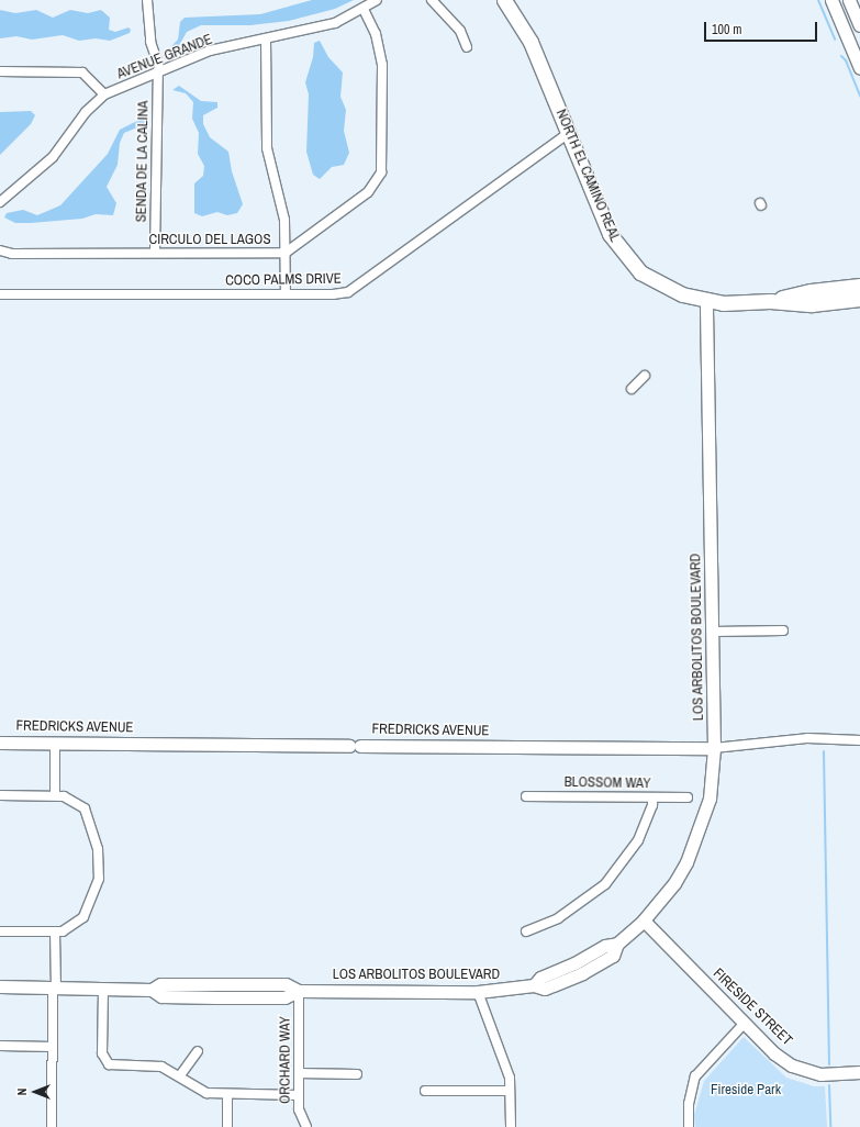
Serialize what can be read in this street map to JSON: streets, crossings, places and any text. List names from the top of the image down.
{
  "streets": {
    "main road": ["NORTH EL CAMINO REAL"],
    "street": [
      "AVENUE GRANDE",
      "SENDA DE LA CALINA",
      "CIRCULO DEL LAGOS",
      "COCO PALMS DRIVE",
      "LOS ARBOLITOS BOULEVARD",
      "FREDRICKS AVENUE",
      "BLOSSOM WAY",
      "FIRESIDE STREET",
      "ORCHARD WAY"
    ]
  },
  "crossings": [
    ["AVENUE GRANDE", "SENDA DE LA CALINA"],
    ["AVENUE GRANDE", "CIRCULO DEL LAGOS"],
    ["SENDA DE LA CALINA", "CIRCULO DEL LAGOS"],
    ["NORTH EL CAMINO REAL", "COCO PALMS DRIVE"],
    ["NORTH EL CAMINO REAL", "LOS ARBOLITOS BOULEVARD"],
    ["LOS ARBOLITOS BOULEVARD", "FREDRICKS AVENUE"],
    ["LOS ARBOLITOS BOULEVARD", "FIRESIDE STREET"],
    ["LOS ARBOLITOS BOULEVARD", "ORCHARD WAY"]
  ],
  "parks": ["Fireside Park"],
  "scale_bar": "100 m",
  "north": "left"
}
